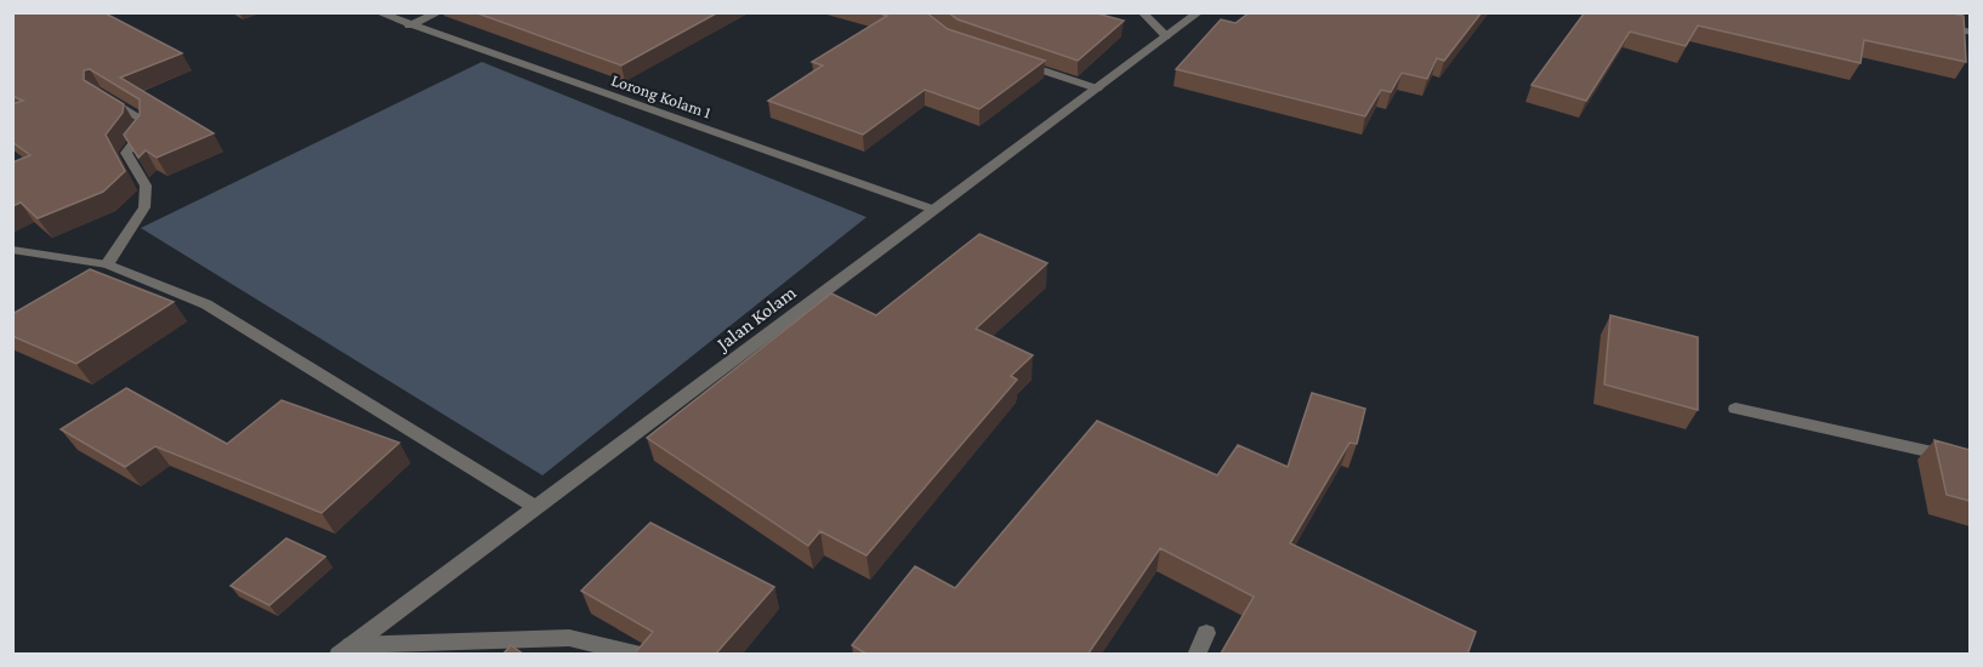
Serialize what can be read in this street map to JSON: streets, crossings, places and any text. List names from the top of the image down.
{
  "streets": {
    "street": ["Lorong Kolam 1", "Jalan Kolam"]
  },
  "crossings": [
    ["Lorong Kolam 1", "Jalan Kolam"]
  ]
}
